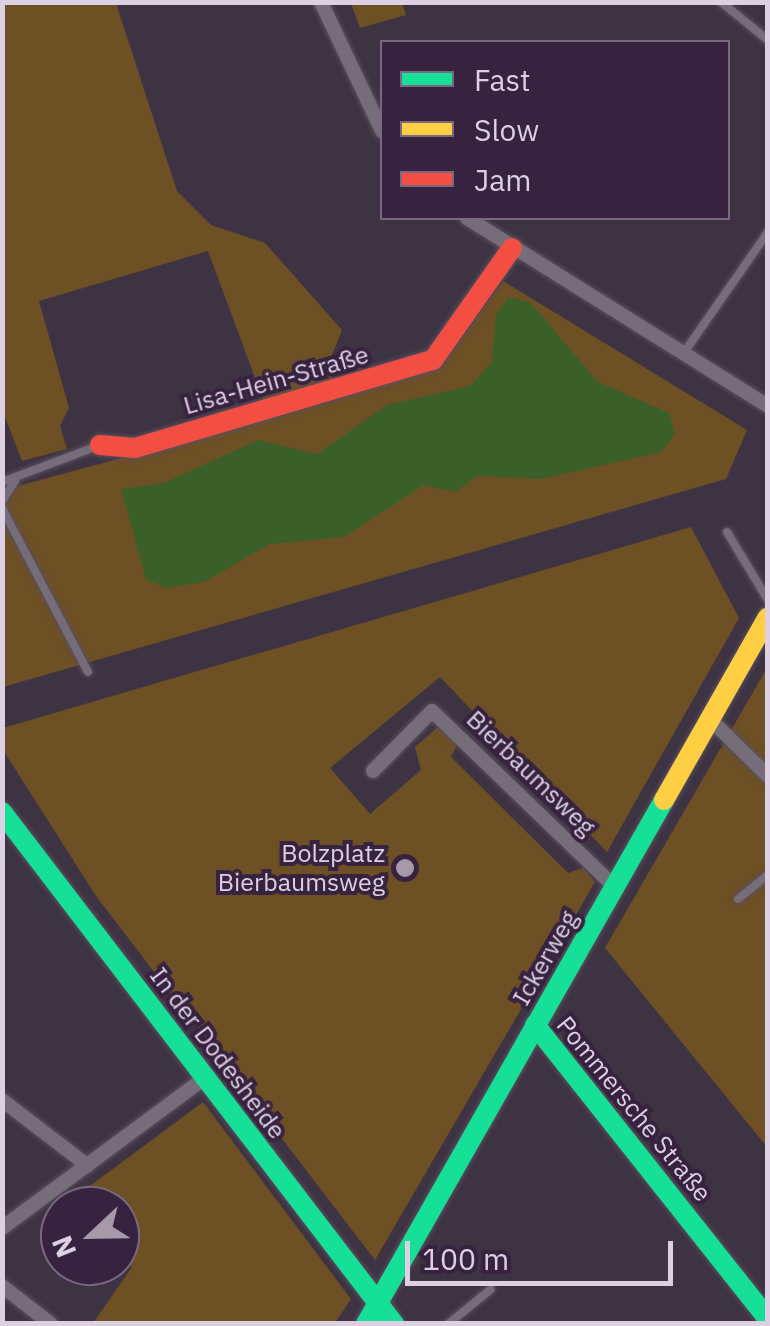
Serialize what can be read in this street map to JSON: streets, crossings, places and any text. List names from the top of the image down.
{
  "streets": {
    "street": [
      "Lisa-Hein-Straße",
      "Bierbaumsweg",
      "Ickerweg",
      "In der Dodesheide",
      "Pommersche Straße"
    ]
  },
  "crossings": [
    ["Bierbaumsweg", "Ickerweg"],
    ["Ickerweg", "In der Dodesheide"],
    ["Ickerweg", "Pommersche Straße"]
  ],
  "places": ["Bolzplatz Bierbaumsweg"],
  "legend": ["Fast", "Slow", "Jam"],
  "scale_bar": "100 m",
  "north": "left"
}
